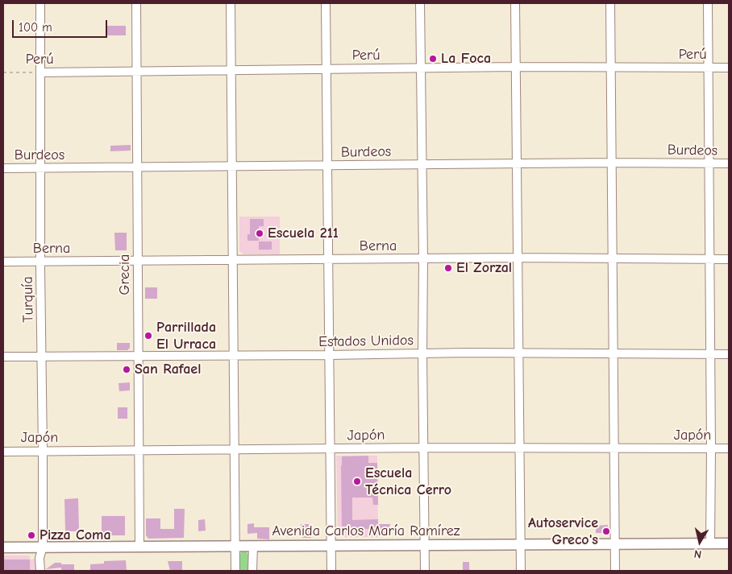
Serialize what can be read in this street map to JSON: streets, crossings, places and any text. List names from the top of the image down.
{
  "streets": {
    "main road": ["Avenida Carlos María Ramírez"],
    "street": [
      "Perú",
      "Burdeos",
      "Berna",
      "Grecia",
      "Turquía",
      "Estados Unidos",
      "Japón"
    ]
  },
  "crossings": [
    ["Perú", "Grecia"],
    ["Perú", "Turquía"],
    ["Burdeos", "Grecia"],
    ["Burdeos", "Turquía"],
    ["Berna", "Grecia"],
    ["Berna", "Turquía"],
    ["Grecia", "Estados Unidos"],
    ["Grecia", "Japón"],
    ["Grecia", "Avenida Carlos María Ramírez"],
    ["Turquía", "Estados Unidos"],
    ["Turquía", "Japón"],
    ["Turquía", "Avenida Carlos María Ramírez"]
  ],
  "places": [
    "La Foca",
    "Escuela 211",
    "El Zorzal",
    "Parrillada El Urraca",
    "San Rafael",
    "Escuela Técnica Cerro",
    "Autoservice Greco's",
    "Pizza Coma"
  ],
  "scale_bar": "100 m",
  "north": "bottom"
}
